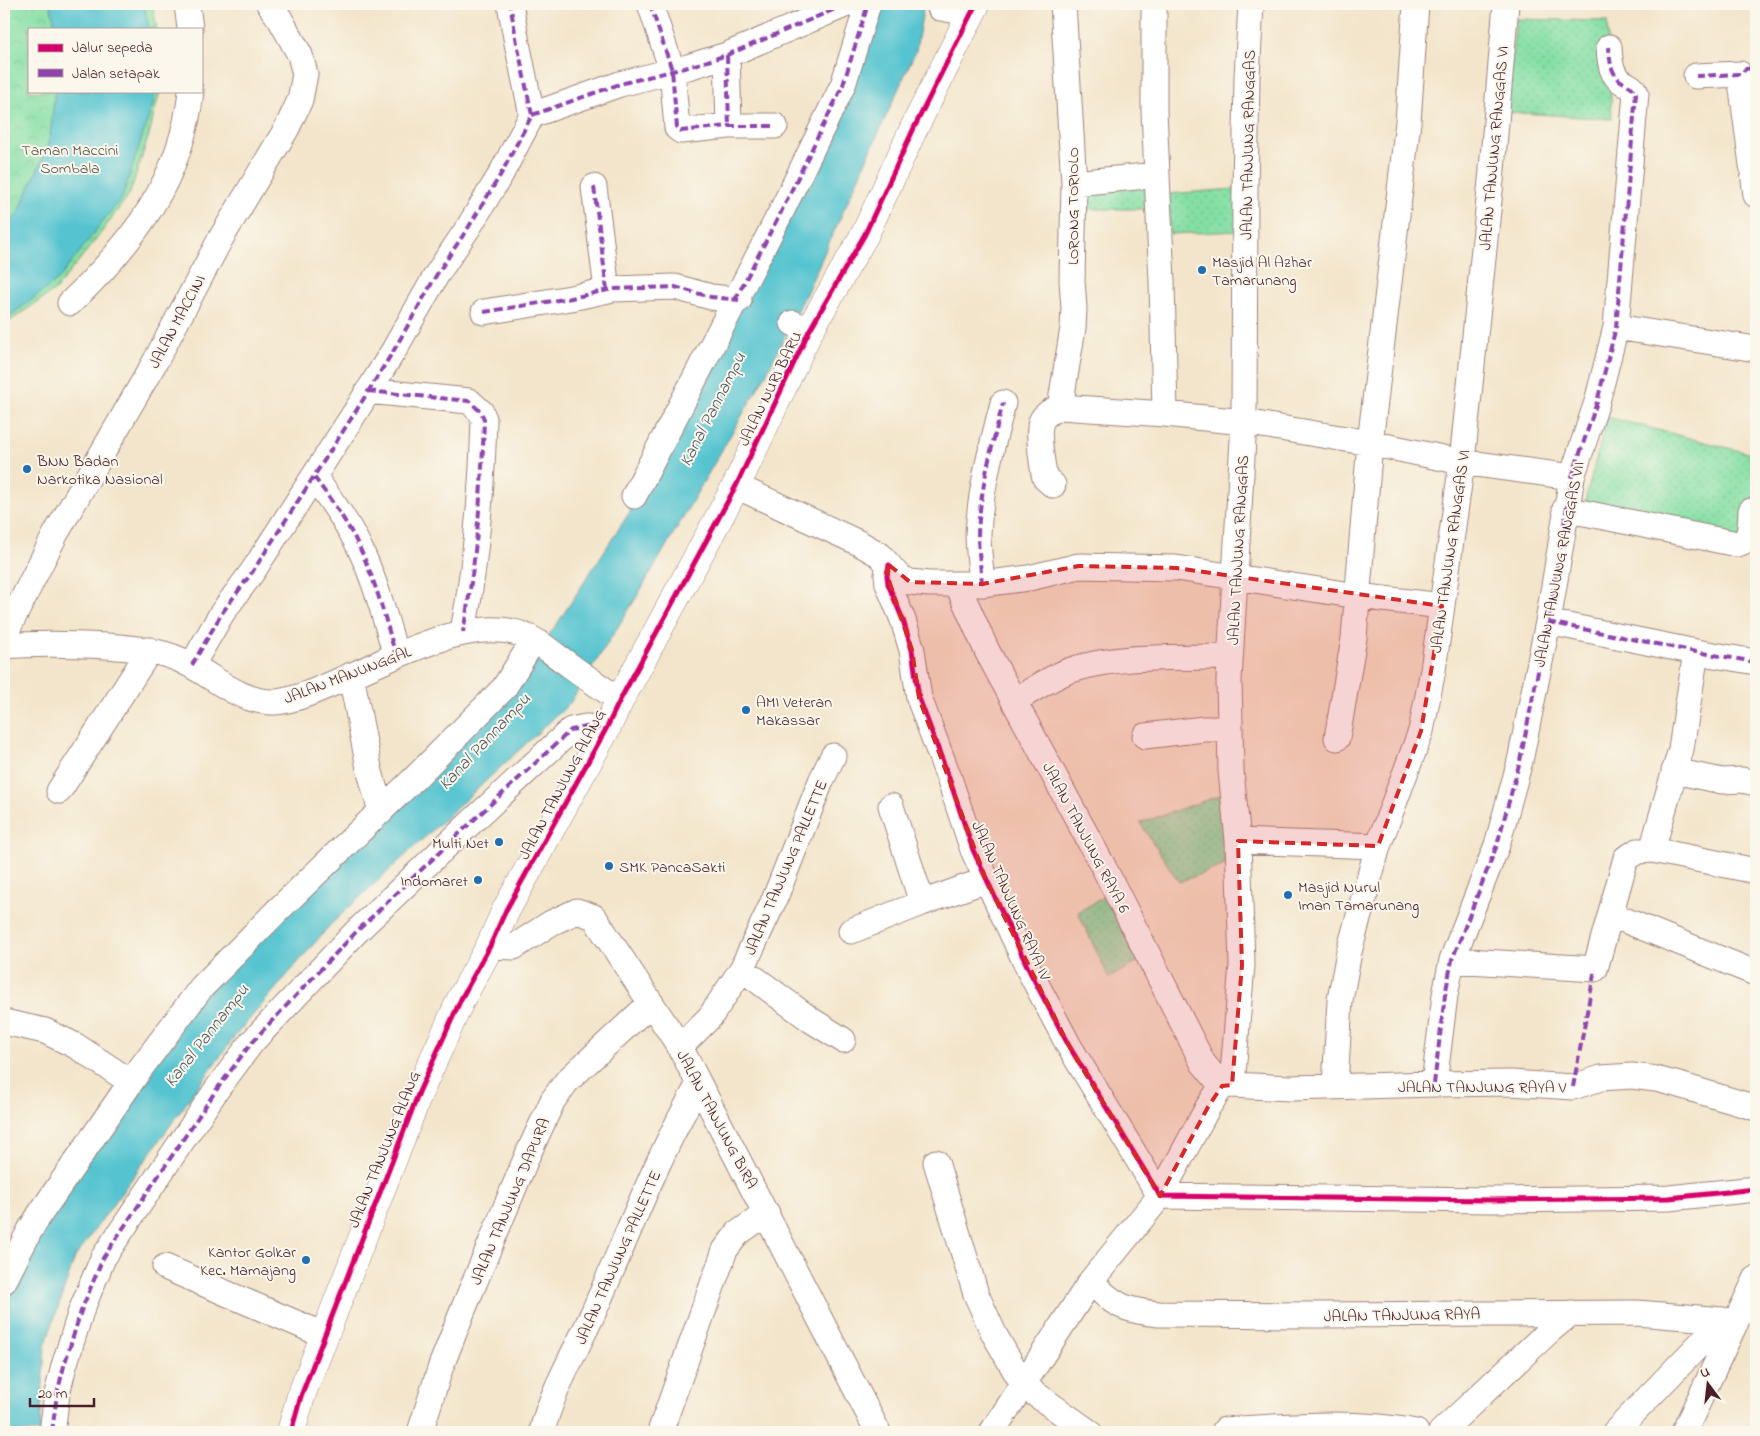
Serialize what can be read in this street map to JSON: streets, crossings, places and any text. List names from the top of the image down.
{
  "streets": {
    "street": [
      "JALAN TANJUNG RANGGAS",
      "JALAN TANJUNG RANGGAS VI",
      "LORONG TORIOLO",
      "JALAN MACCINI",
      "JALAN NURI BARU",
      "JALAN TANJUNG RANGGAS VII",
      "JALAN MANUNGGAL",
      "JALAN TANJUNG ALANG",
      "JALAN TANJUNG RAYA 6",
      "JALAN TANJUNG PALLETTE",
      "JALAN TANJUNG RAYA IV",
      "JALAN TANJUNG RAYA V",
      "JALAN TANJUNG BIRA",
      "JALAN TANJUNG DAPURA",
      "JALAN TANJUNG RAYA"
    ]
  },
  "crossings": [
    ["JALAN TANJUNG RANGGAS", "JALAN TANJUNG RAYA 6"],
    ["JALAN TANJUNG RANGGAS", "JALAN TANJUNG RAYA V"],
    ["JALAN TANJUNG RANGGAS VI", "JALAN TANJUNG RAYA V"],
    ["JALAN NURI BARU", "JALAN MANUNGGAL"],
    ["JALAN NURI BARU", "JALAN TANJUNG ALANG"],
    ["JALAN TANJUNG RANGGAS VII", "JALAN TANJUNG RAYA V"],
    ["JALAN MANUNGGAL", "JALAN TANJUNG ALANG"],
    ["JALAN TANJUNG ALANG", "JALAN TANJUNG BIRA"],
    ["JALAN TANJUNG RAYA 6", "JALAN TANJUNG RAYA V"],
    ["JALAN TANJUNG PALLETTE", "JALAN TANJUNG BIRA"],
    ["JALAN TANJUNG BIRA", "JALAN TANJUNG DAPURA"]
  ],
  "water": ["Kanal Pannampu"],
  "parks": ["Taman Maccini Sombala"],
  "places": [
    "Masjid Al Azhar Tamarunang",
    "BNN Badan Narkotika Nasional",
    "AMI Veteran Makassar",
    "Multi Net",
    "SMK PancaSakti",
    "Indomaret",
    "Masjid Nurul Iman Tamarunang",
    "Kantor Golkar Kec. Mamajang"
  ],
  "legend": ["Jalur sepeda", "Jalan setapak"],
  "scale_bar": "20 m",
  "north": "top"
}
